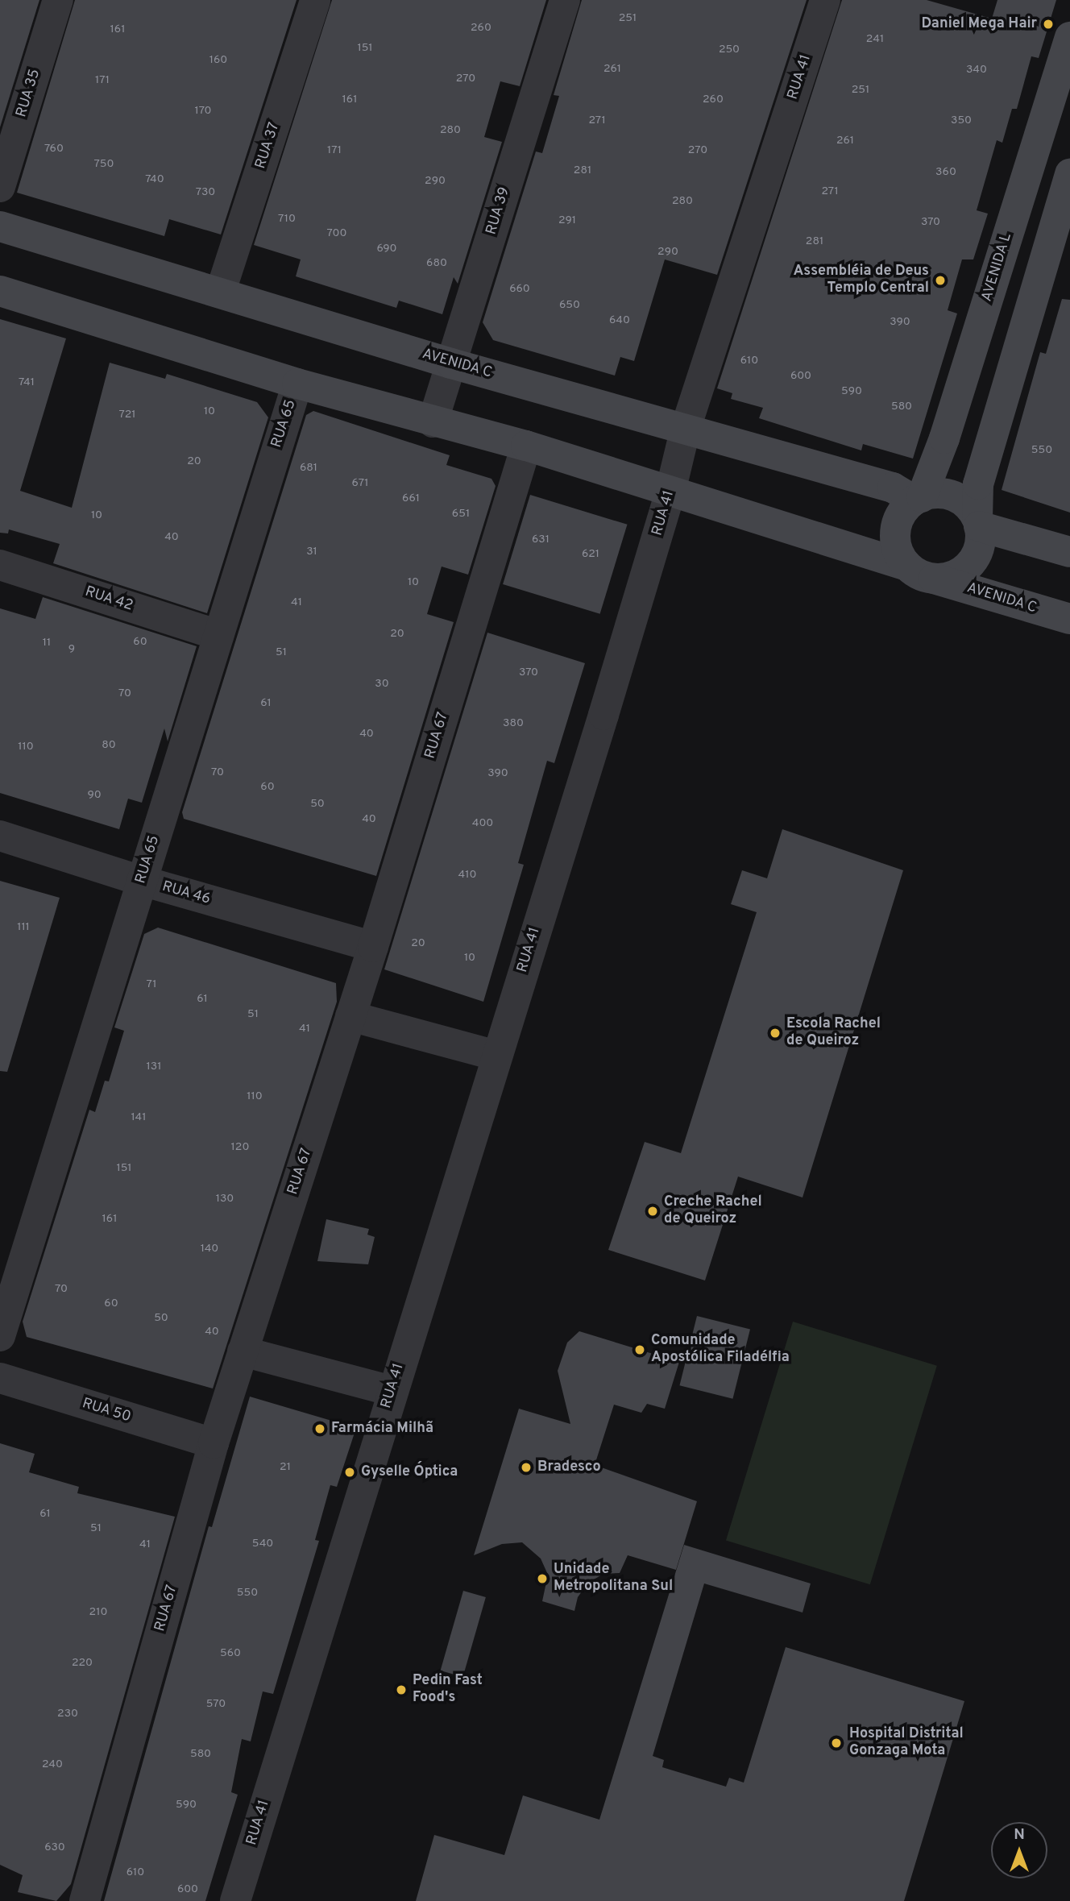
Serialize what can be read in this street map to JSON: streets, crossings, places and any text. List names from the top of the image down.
{
  "streets": {
    "street": [
      "RUA 41",
      "RUA 35",
      "RUA 37",
      "RUA 39",
      "AVENIDA L",
      "AVENIDA C",
      "RUA 65",
      "RUA 42",
      "RUA 67",
      "RUA 46",
      "RUA 50"
    ]
  },
  "crossings": [
    ["RUA 41", "AVENIDA C"],
    ["RUA 37", "AVENIDA C"],
    ["RUA 39", "AVENIDA C"],
    ["AVENIDA L", "AVENIDA C"],
    ["AVENIDA C", "RUA 65"],
    ["AVENIDA C", "RUA 67"],
    ["RUA 65", "RUA 42"],
    ["RUA 65", "RUA 46"],
    ["RUA 67", "RUA 46"],
    ["RUA 67", "RUA 50"]
  ],
  "places": [
    "Daniel Mega Hair",
    "Assembléia de Deus Templo Central",
    "Escola Rachel de Queiroz",
    "Creche Rachel de Queiroz",
    "Comunidade Apostólica Filadélfia",
    "Farmácia Milhã",
    "Bradesco",
    "Gyselle Óptica",
    "Unidade Metropolitana Sul",
    "Pedin Fast Food's",
    "Hospital Distrital Gonzaga Mota"
  ],
  "house_numbers": [
    "251",
    "260",
    "161",
    "241",
    "151",
    "250",
    "160",
    "261",
    "340",
    "270",
    "171",
    "251",
    "161",
    "260",
    "170",
    "271",
    "350",
    "280",
    "261",
    "760",
    "171",
    "270",
    "750",
    "281",
    "360",
    "740",
    "290",
    "271",
    "730",
    "280",
    "710",
    "291",
    "370",
    "700",
    "281",
    "690",
    "290",
    "680",
    "660",
    "650",
    "640",
    "390",
    "610",
    "600",
    "741",
    "590",
    "580",
    "10",
    "721",
    "550",
    "20",
    "681",
    "671",
    "661",
    "651",
    "10",
    "40",
    "631",
    "31",
    "621",
    "10",
    "41",
    "20",
    "60",
    "11",
    "9",
    "51",
    "370",
    "30",
    "70",
    "61",
    "380",
    "40",
    "80",
    "110",
    "70",
    "390",
    "60",
    "90",
    "50",
    "40",
    "400",
    "410",
    "111",
    "20",
    "10",
    "71",
    "61",
    "51",
    "41",
    "131",
    "110",
    "141",
    "120",
    "151",
    "130",
    "161",
    "140",
    "70",
    "60",
    "50",
    "40",
    "21",
    "61",
    "51",
    "540",
    "41",
    "550",
    "210",
    "560",
    "220",
    "570",
    "230",
    "580",
    "240",
    "590",
    "630",
    "610",
    "600"
  ],
  "north": "top"
}
